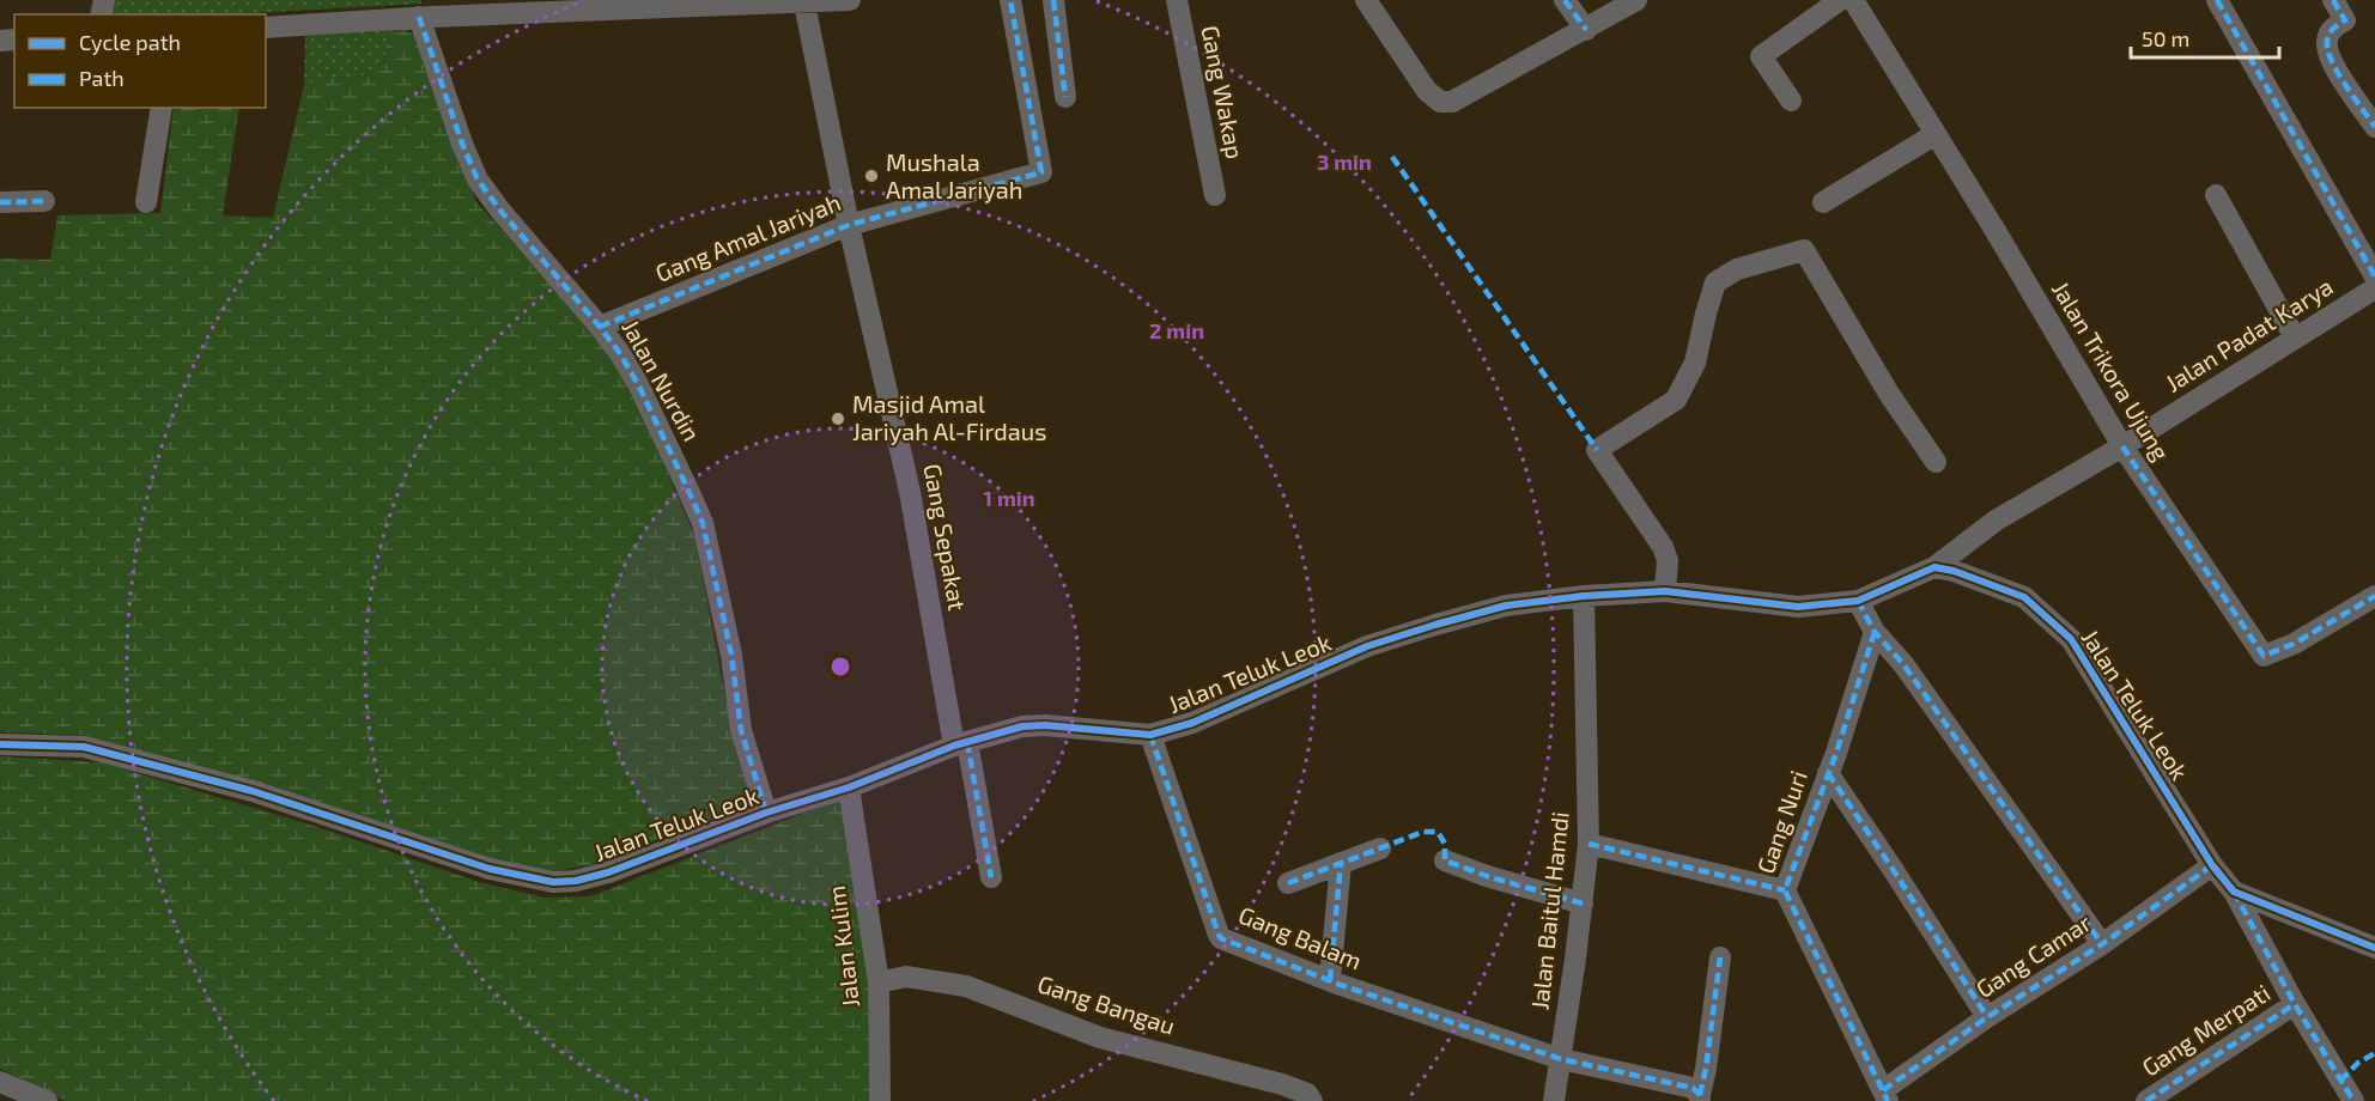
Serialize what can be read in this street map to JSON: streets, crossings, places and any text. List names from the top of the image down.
{
  "streets": {
    "street": [
      "Gang Wakap",
      "Gang Amal Jariyah",
      "Jalan Padat Karya",
      "Jalan Trikora Ujung",
      "Jalan Nurdin",
      "Gang Sepakat",
      "Jalan Teluk Leok",
      "Gang Nuri",
      "Jalan Baitul Hamdi",
      "Gang Balam",
      "Jalan Kulim",
      "Gang Camar",
      "Gang Bangau",
      "Gang Merpati"
    ]
  },
  "crossings": [
    ["Gang Amal Jariyah", "Jalan Nurdin"],
    ["Gang Amal Jariyah", "Gang Sepakat"],
    ["Jalan Padat Karya", "Jalan Trikora Ujung"],
    ["Jalan Padat Karya", "Jalan Teluk Leok"],
    ["Jalan Nurdin", "Jalan Teluk Leok"],
    ["Gang Sepakat", "Jalan Teluk Leok"],
    ["Jalan Teluk Leok", "Jalan Baitul Hamdi"],
    ["Jalan Teluk Leok", "Gang Balam"],
    ["Jalan Teluk Leok", "Jalan Kulim"],
    ["Jalan Teluk Leok", "Gang Camar"],
    ["Gang Nuri", "Gang Camar"],
    ["Jalan Baitul Hamdi", "Gang Balam"],
    ["Jalan Kulim", "Gang Bangau"]
  ],
  "places": ["Mushala Amal Jariyah", "Masjid Amal Jariyah Al-Firdaus"],
  "legend": ["Cycle path", "Path"],
  "scale_bar": "50 m",
  "rings": ["3 min", "2 min", "1 min"]
}
